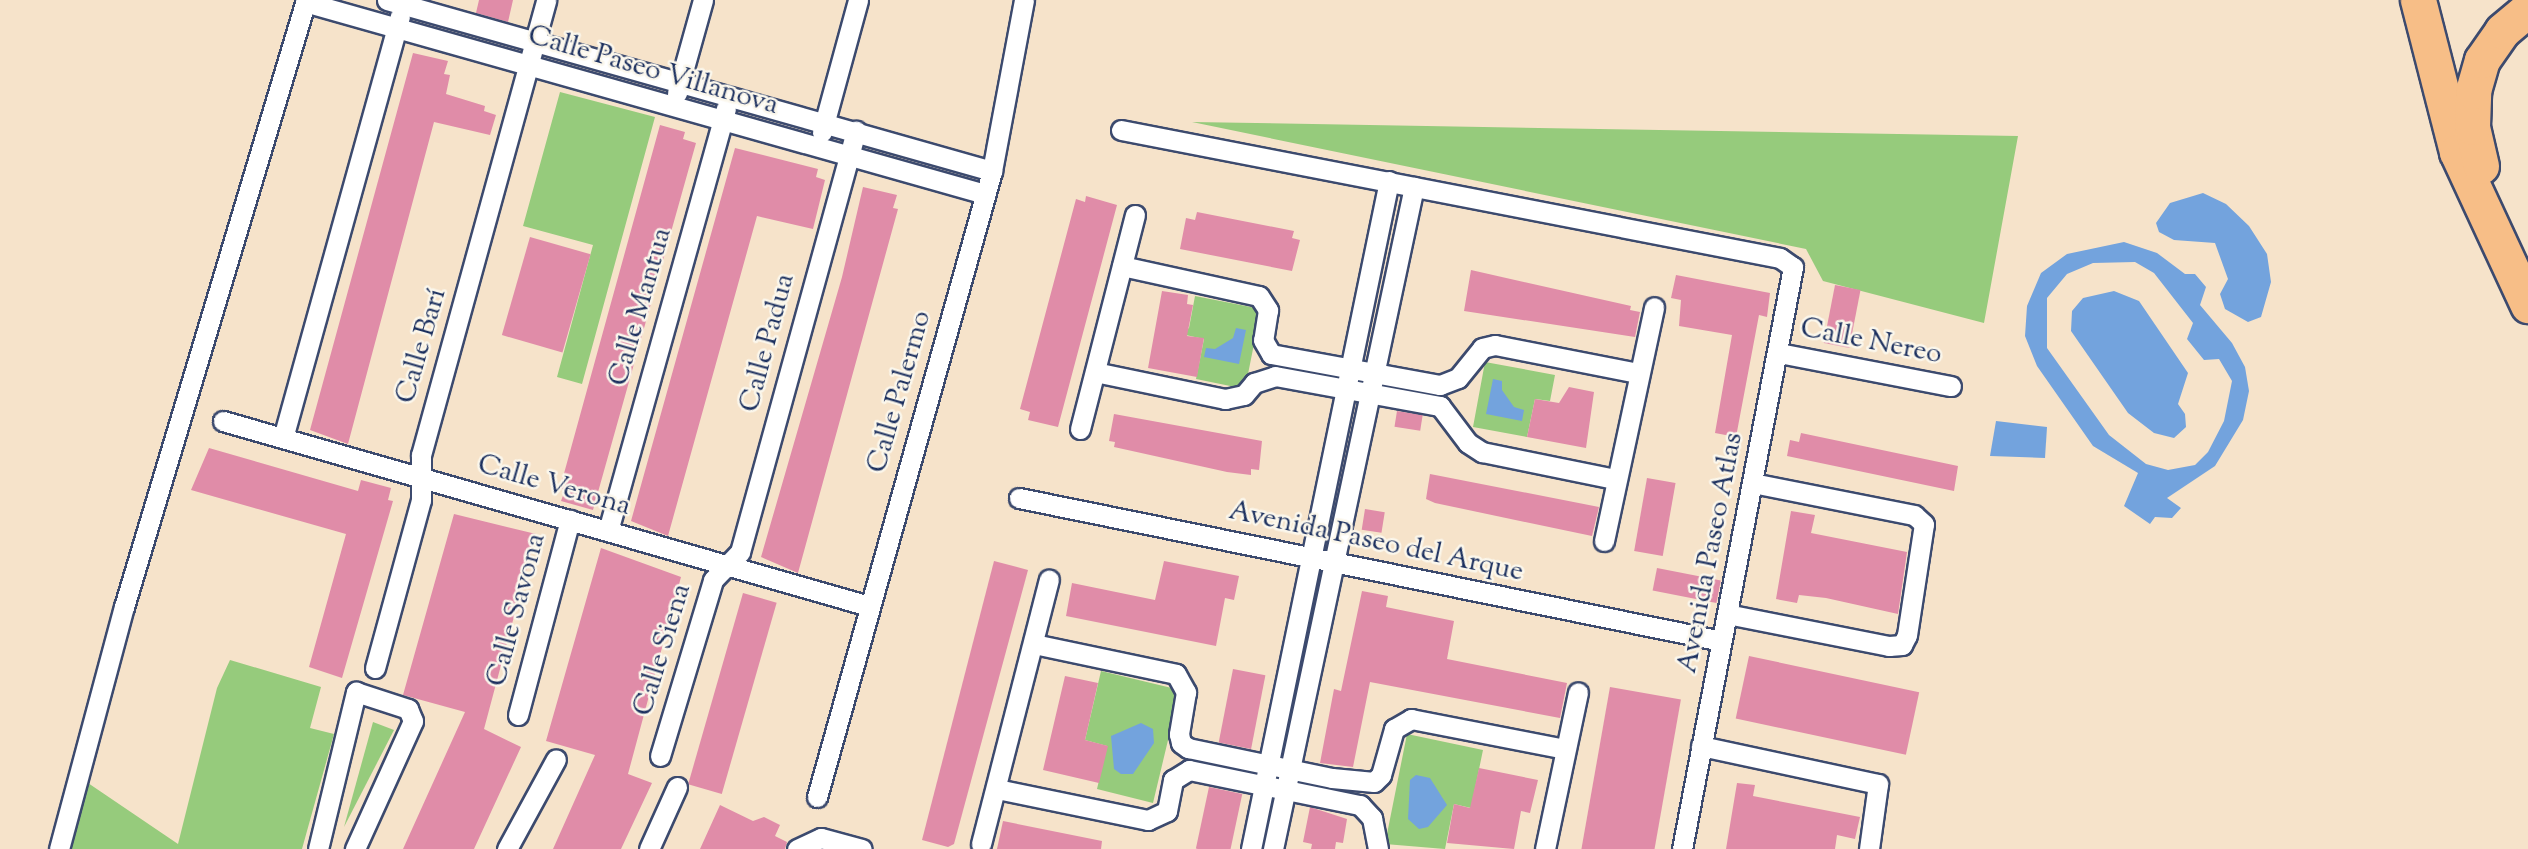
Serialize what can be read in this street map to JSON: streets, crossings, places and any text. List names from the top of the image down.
{
  "streets": {
    "street": [
      "Calle Paseo Villanova",
      "Calle Mantua",
      "Calle Nereo",
      "Calle Padua",
      "Calle Barí",
      "Calle Palermo",
      "Calle Verona",
      "Avenida Paseo del Arque",
      "Avenida Paseo Atlas",
      "Calle Savona",
      "Calle Siena"
    ]
  },
  "crossings": [
    ["Calle Paseo Villanova", "Calle Mantua"],
    ["Calle Paseo Villanova", "Calle Padua"],
    ["Calle Paseo Villanova", "Calle Barí"],
    ["Calle Paseo Villanova", "Calle Palermo"],
    ["Calle Mantua", "Calle Verona"],
    ["Calle Nereo", "Avenida Paseo Atlas"],
    ["Calle Padua", "Calle Verona"],
    ["Calle Padua", "Calle Siena"],
    ["Calle Barí", "Calle Verona"],
    ["Calle Palermo", "Calle Verona"],
    ["Calle Verona", "Calle Savona"],
    ["Calle Verona", "Calle Siena"],
    ["Avenida Paseo del Arque", "Avenida Paseo Atlas"]
  ]
}
